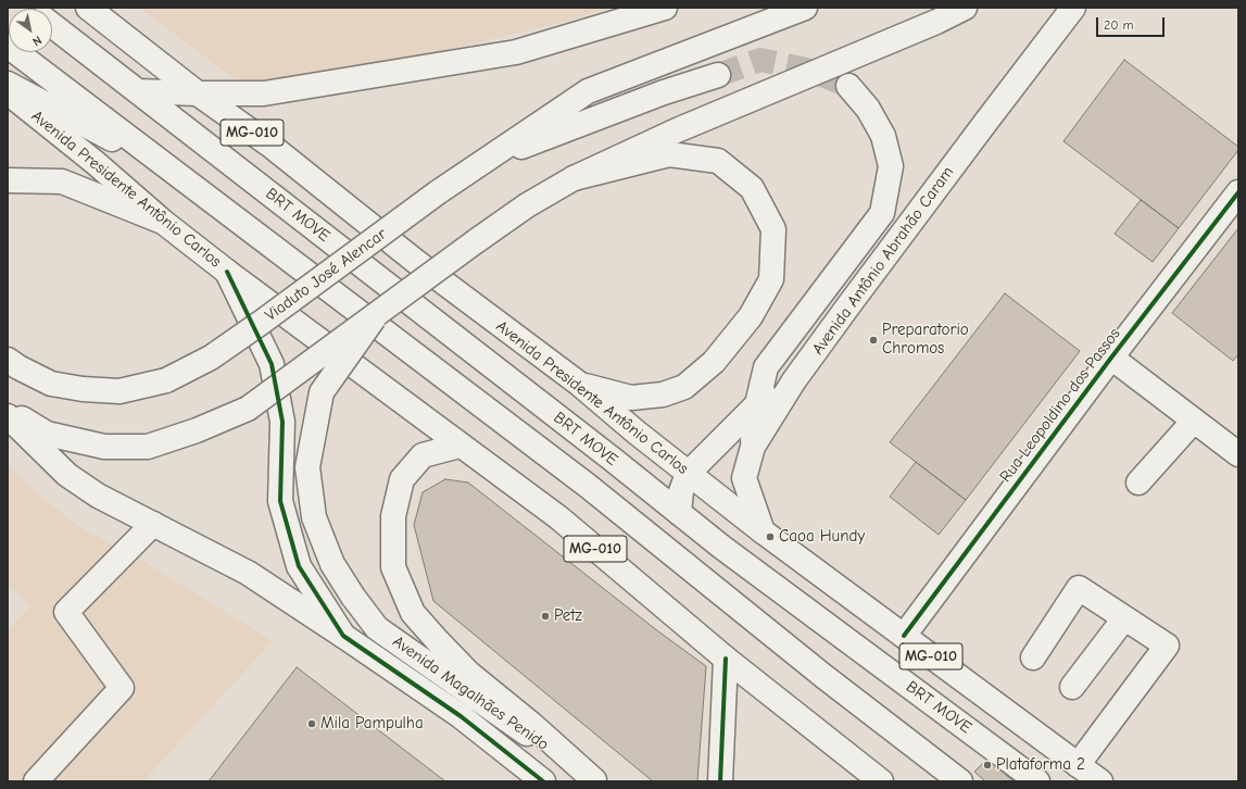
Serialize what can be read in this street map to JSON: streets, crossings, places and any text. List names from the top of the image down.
{
  "streets": {
    "main road": [
      "MG-010",
      "Avenida Presidente Antônio Carlos",
      "BRT MOVE",
      "Avenida Antônio Abrahão Caram",
      "Viaduto José Alencar",
      "Rua Leopoldino dos Passos",
      "Avenida Magalhães Penido"
    ]
  },
  "crossings": [
    ["Avenida Presidente Antônio Carlos", "Avenida Antônio Abrahão Caram"],
    ["Avenida Presidente Antônio Carlos", "Rua Leopoldino dos Passos"],
    ["Avenida Presidente Antônio Carlos", "Avenida Magalhães Penido"]
  ],
  "places": [
    "Preparatorio Chromos",
    "Caoa Hundy",
    "Petz",
    "Mila Pampulha",
    "Plataforma 2"
  ],
  "scale_bar": "20 m",
  "north": "bottom right"
}
